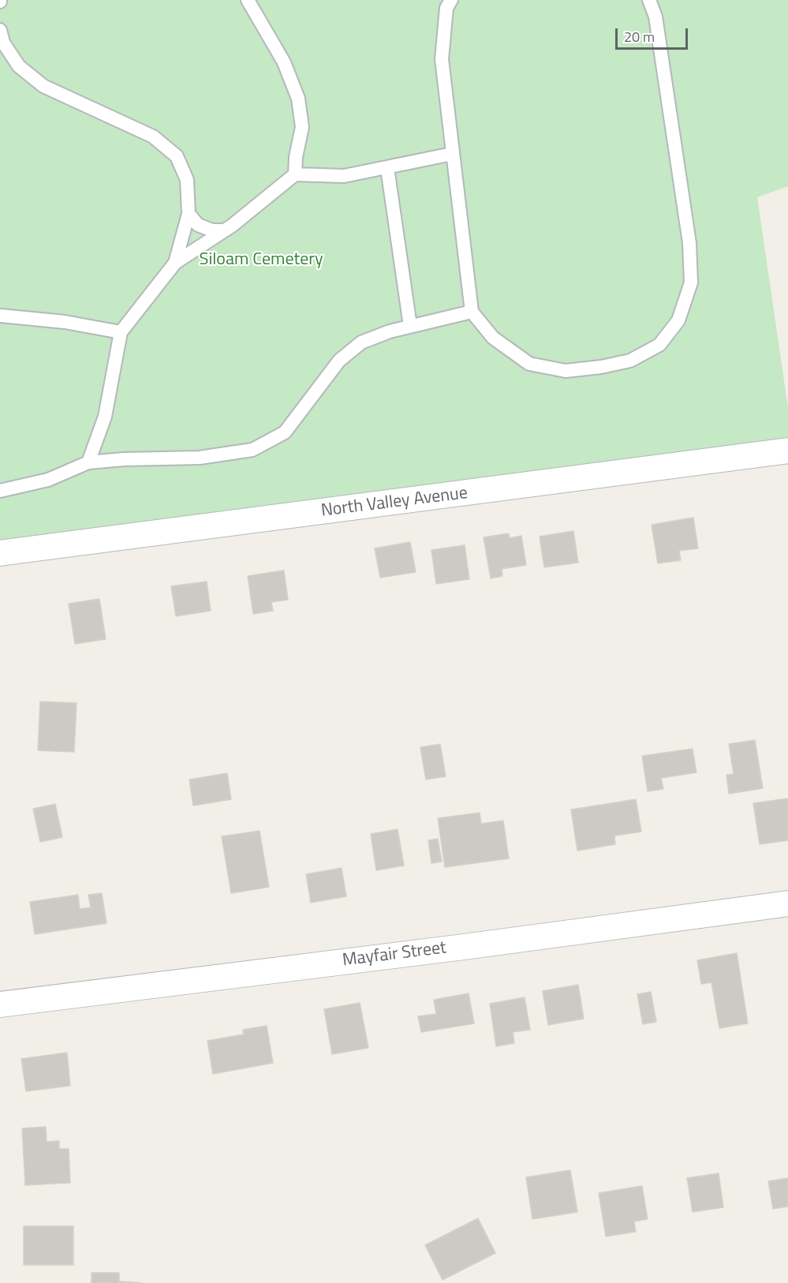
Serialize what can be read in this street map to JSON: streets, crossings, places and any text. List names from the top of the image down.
{
  "streets": {
    "street": ["North Valley Avenue", "Mayfair Street"]
  },
  "parks": ["Siloam Cemetery"],
  "scale_bar": "20 m"
}
